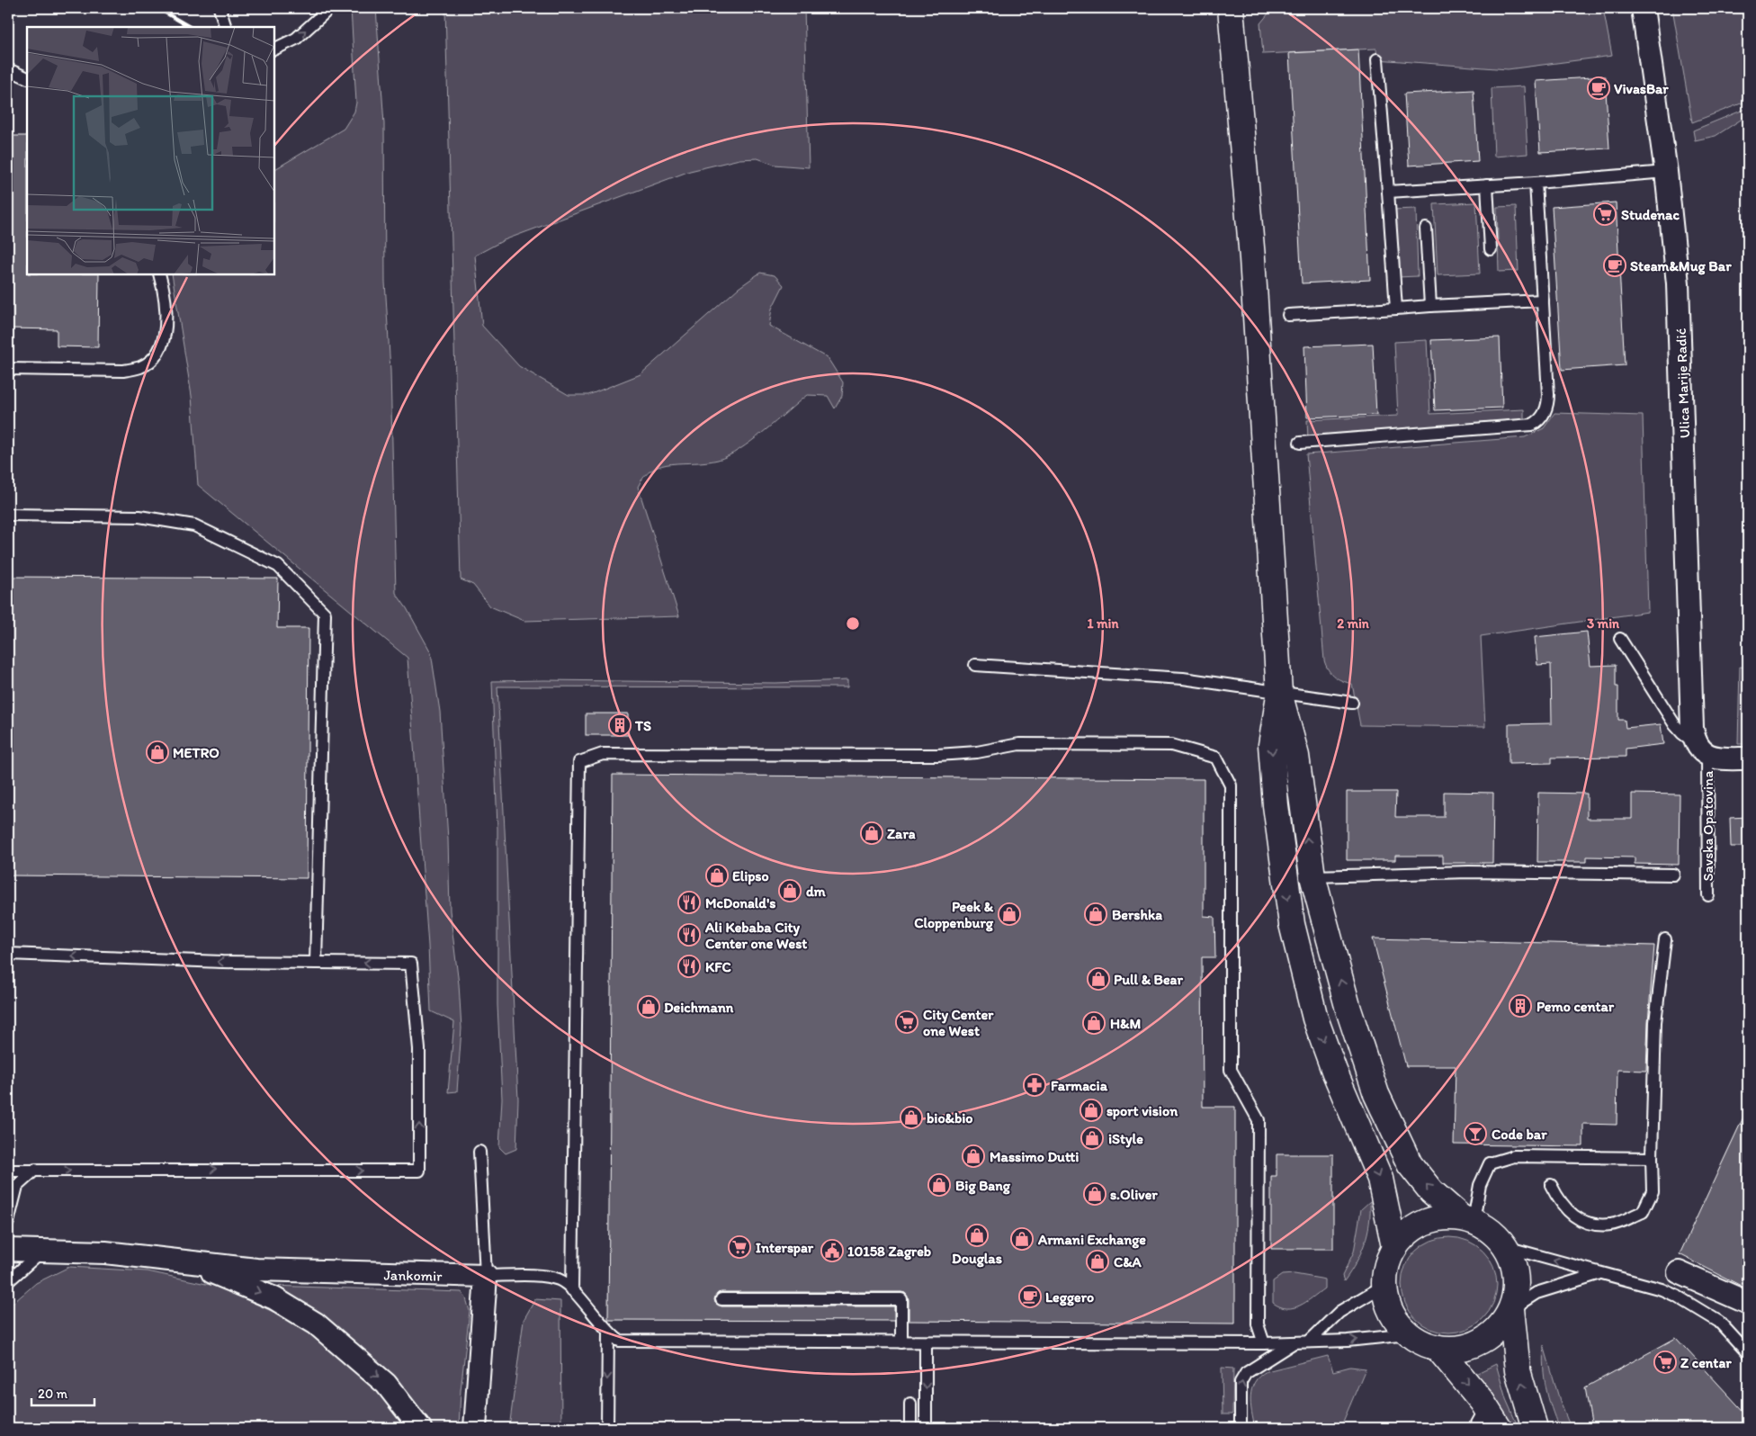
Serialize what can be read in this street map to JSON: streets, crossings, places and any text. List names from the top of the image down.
{
  "streets": {
    "street": ["Ulica Marije Radić", "Jankomir"],
    "lane": ["Savska Opatovina"]
  },
  "crossings": [
    ["Ulica Marije Radić", "Savska Opatovina"]
  ],
  "one_way": ["Jankomir"],
  "places": {
    "cafe": ["VivasBar", "Steam&Mug Bar", "Leggero"],
    "supermarket": [
      "Studenac",
      "City Center one West",
      "Interspar",
      "Z centar"
    ],
    "building": ["TS", "Pemo centar"],
    "shop": [
      "METRO",
      "Zara",
      "Elipso",
      "dm",
      "Peek & Cloppenburg",
      "Bershka",
      "Pull & Bear",
      "Deichmann",
      "H&M",
      "sport vision",
      "bio&bio",
      "iStyle",
      "Massimo Dutti",
      "Big Bang",
      "s.Oliver",
      "Douglas",
      "Armani Exchange",
      "C&A"
    ],
    "restaurant": ["McDonald's", "Ali Kebaba City Center one West", "KFC"],
    "pharmacy": ["Farmacia"],
    "bar": ["Code bar"],
    "public building": ["10158 Zagreb"]
  },
  "scale_bar": "20 m",
  "rings": ["1 min", "2 min", "3 min"]
}
